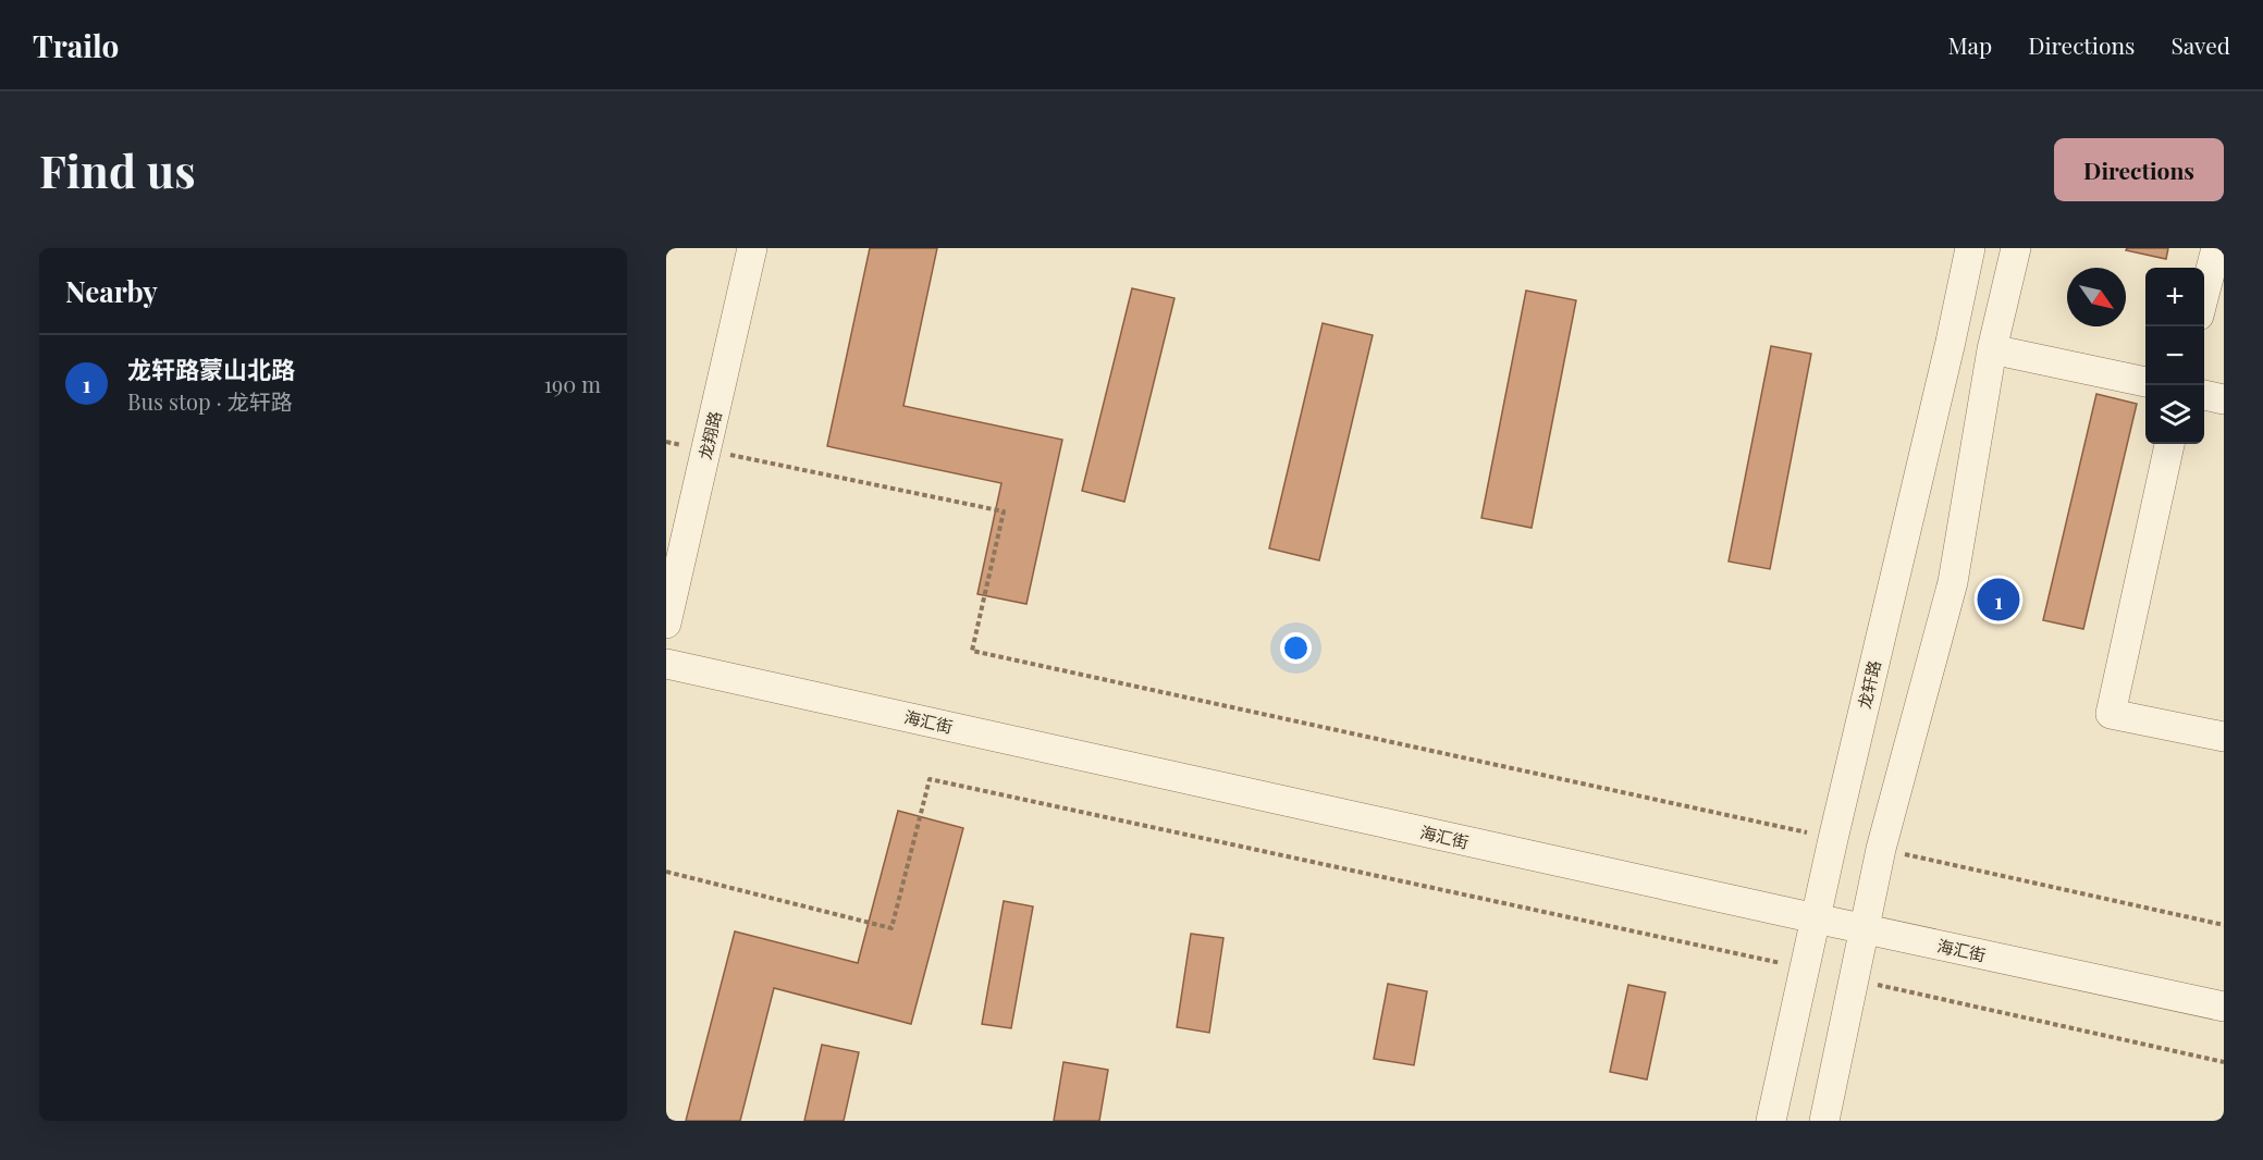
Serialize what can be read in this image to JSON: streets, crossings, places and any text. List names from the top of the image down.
{
  "streets": {
    "street": ["龙翔路", "龙轩路", "海汇街"]
  },
  "crossings": [
    ["龙轩路", "海汇街"]
  ],
  "north": "bottom right",
  "page": {
    "header": "Trailo",
    "nav": ["Map", "Directions", "Saved"],
    "buttons": "Directions",
    "title": "Find us",
    "heading": "Nearby",
    "map_buttons": ["+", "−"],
    "list": [
      {
        "mark": "1",
        "name": "龙轩路蒙山北路",
        "note": "Bus stop · 龙轩路",
        "value": "190 m"
      }
    ],
    "pins": "1"
  }
}
